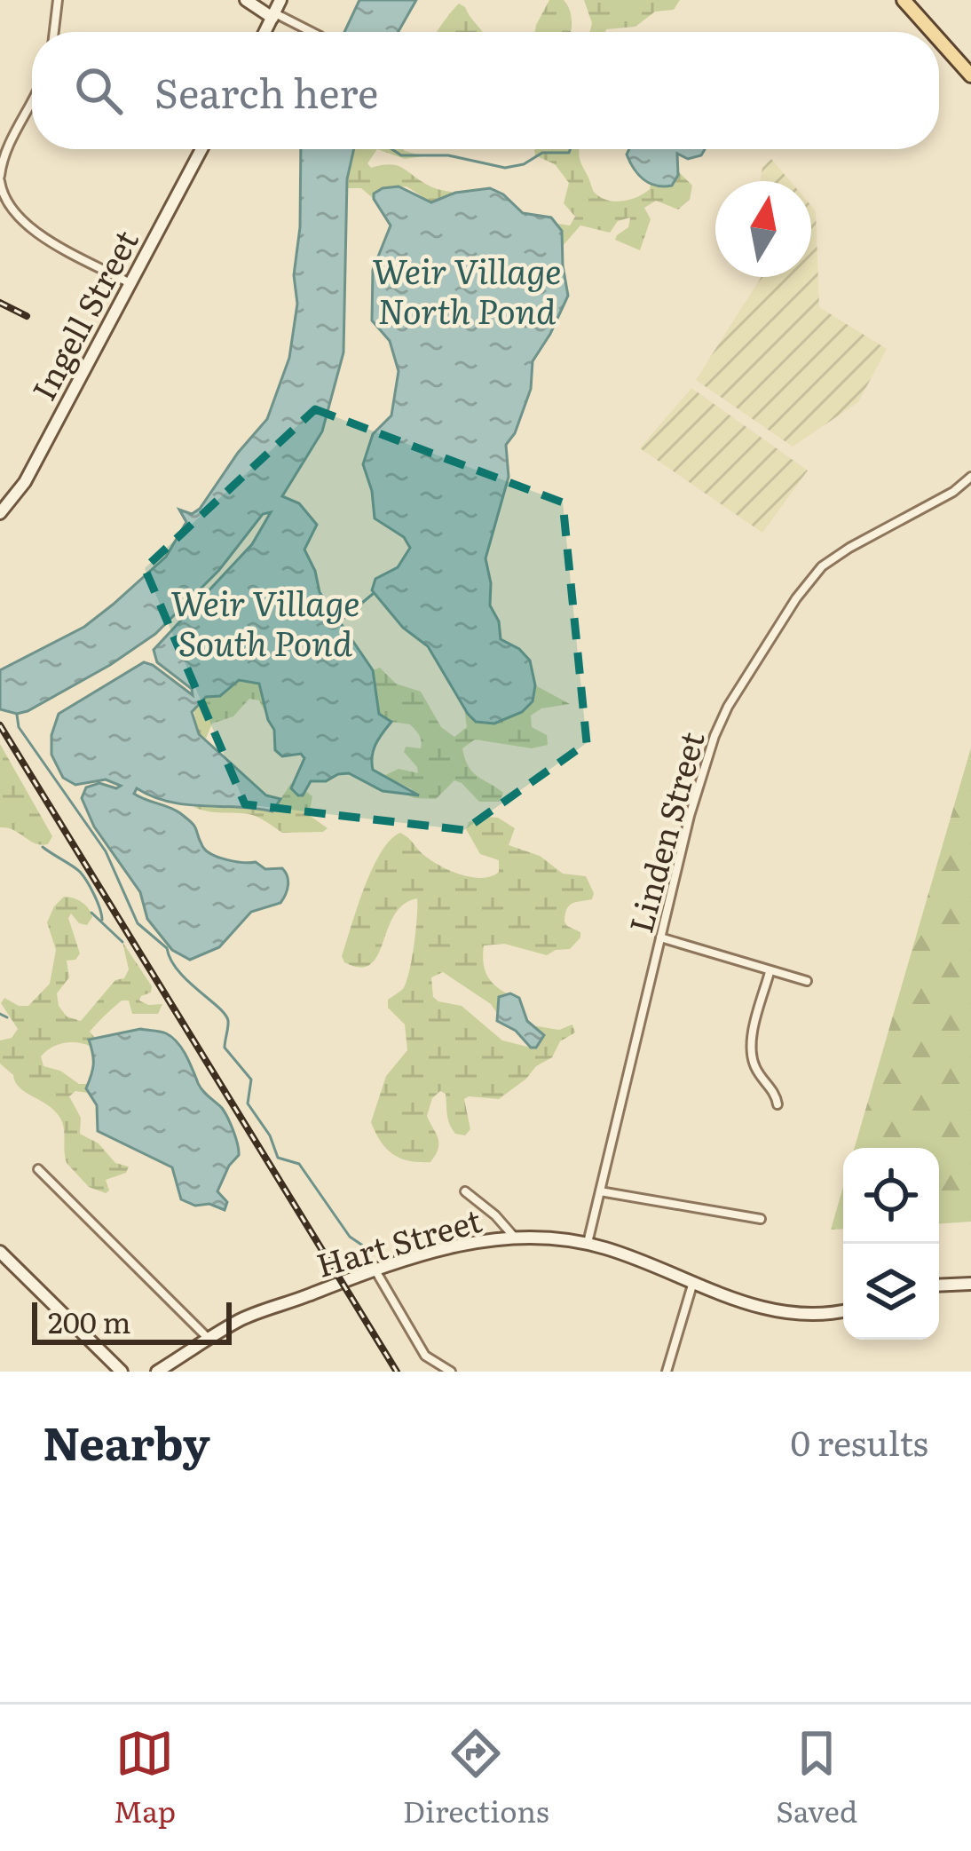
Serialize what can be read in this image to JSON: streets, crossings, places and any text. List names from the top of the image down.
{
  "streets": {
    "main road": ["Ingell Street", "Hart Street"],
    "street": ["Linden Street"]
  },
  "crossings": [
    ["Linden Street", "Hart Street"]
  ],
  "water": ["Weir Village North Pond", "Weir Village South Pond"],
  "scale_bar": "200 m",
  "north": "top",
  "page": {
    "search": "Search here",
    "scale": "200 m",
    "heading": ["Nearby", "0 results"],
    "nav": ["Map", "Directions", "Saved"]
  }
}
